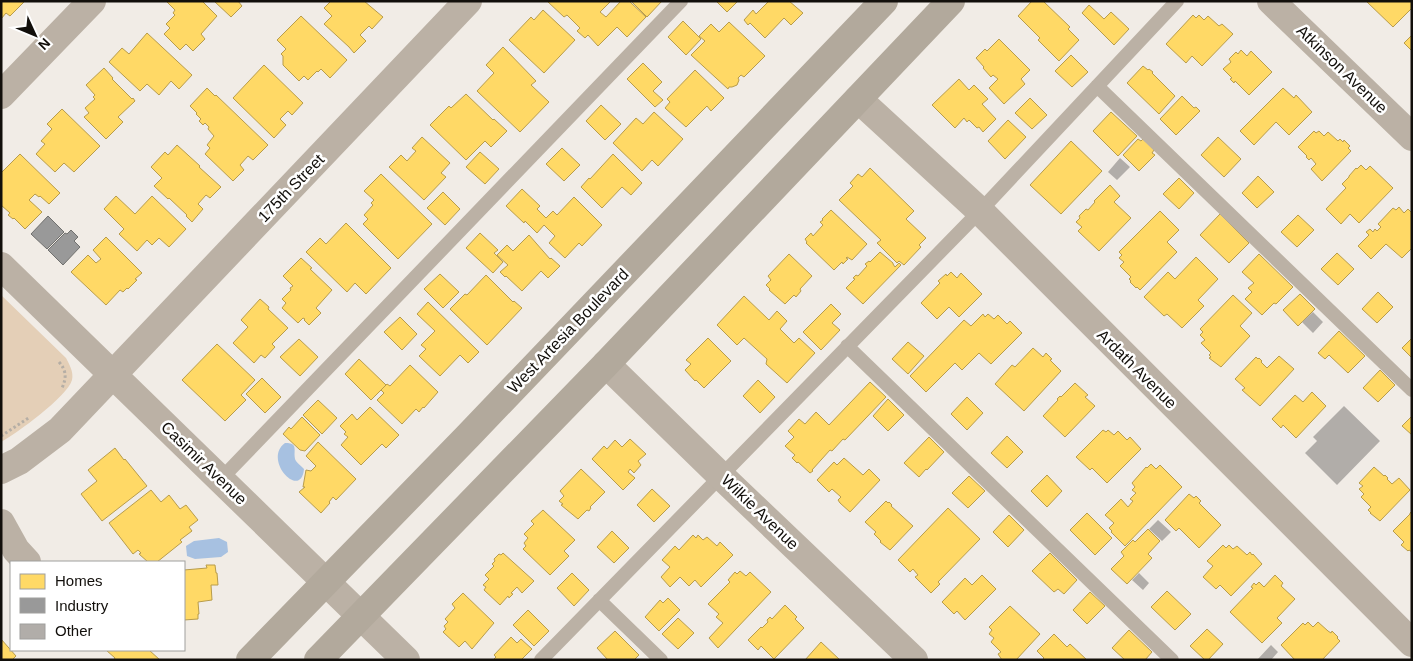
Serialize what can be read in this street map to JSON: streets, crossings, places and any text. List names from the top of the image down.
{
  "streets": {
    "main road": ["West Artesia Boulevard"],
    "street": [
      "Atkinson Avenue",
      "175th Street",
      "Ardath Avenue",
      "Casimir Avenue",
      "Wilkie Avenue"
    ]
  },
  "crossings": [
    ["175th Street", "Casimir Avenue"],
    ["West Artesia Boulevard", "Casimir Avenue"]
  ],
  "legend": ["Homes", "Industry", "Other"],
  "north": "bottom right"
}
